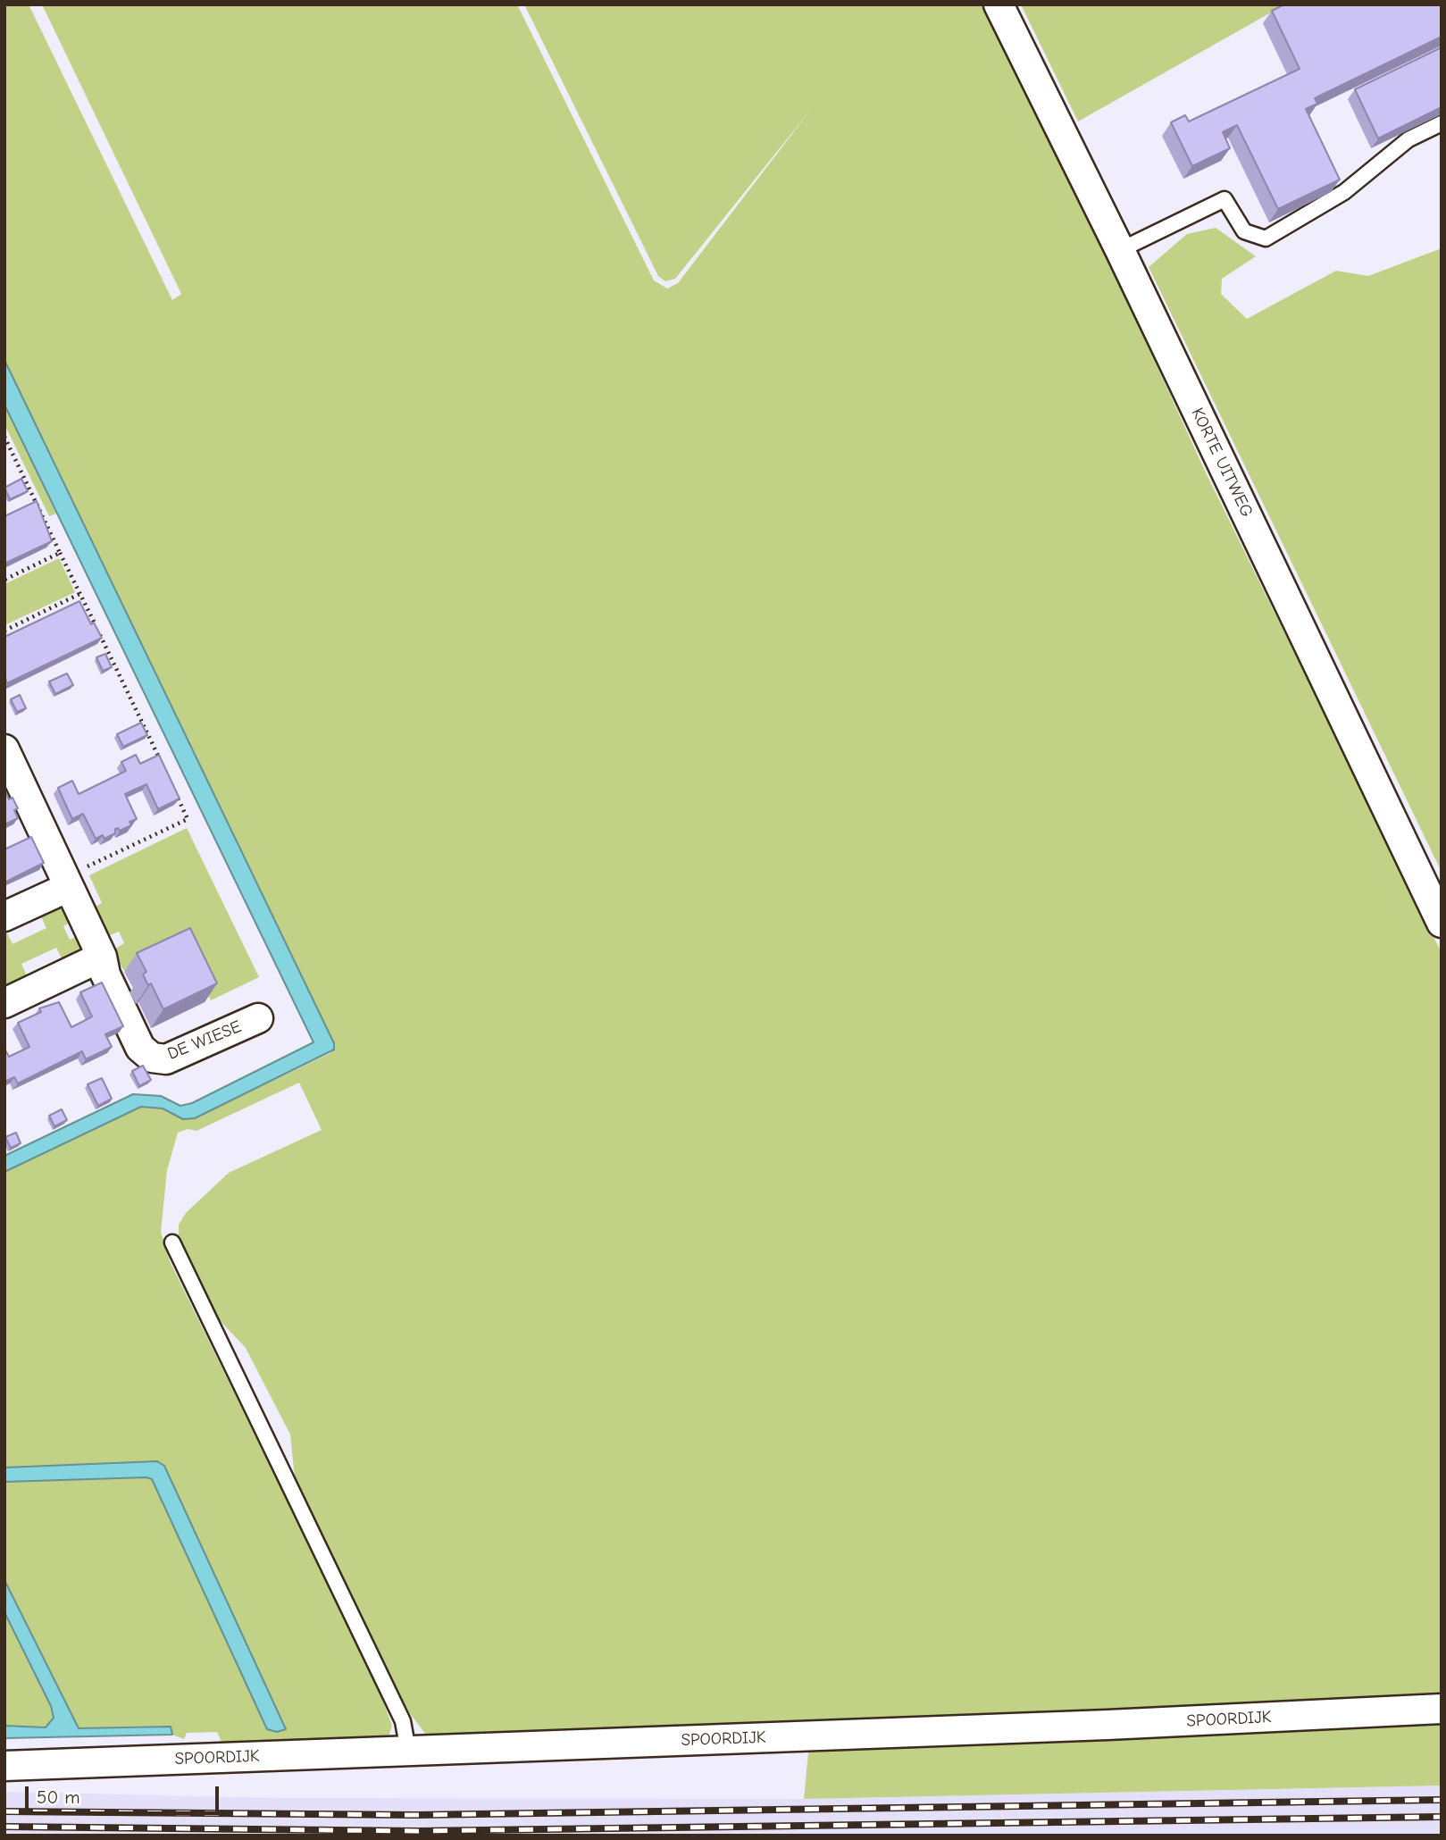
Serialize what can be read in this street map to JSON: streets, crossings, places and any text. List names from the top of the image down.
{
  "streets": {
    "street": ["KORTE UITWEG", "DE WIESE", "SPOORDIJK"]
  },
  "scale_bar": "50 m"
}
